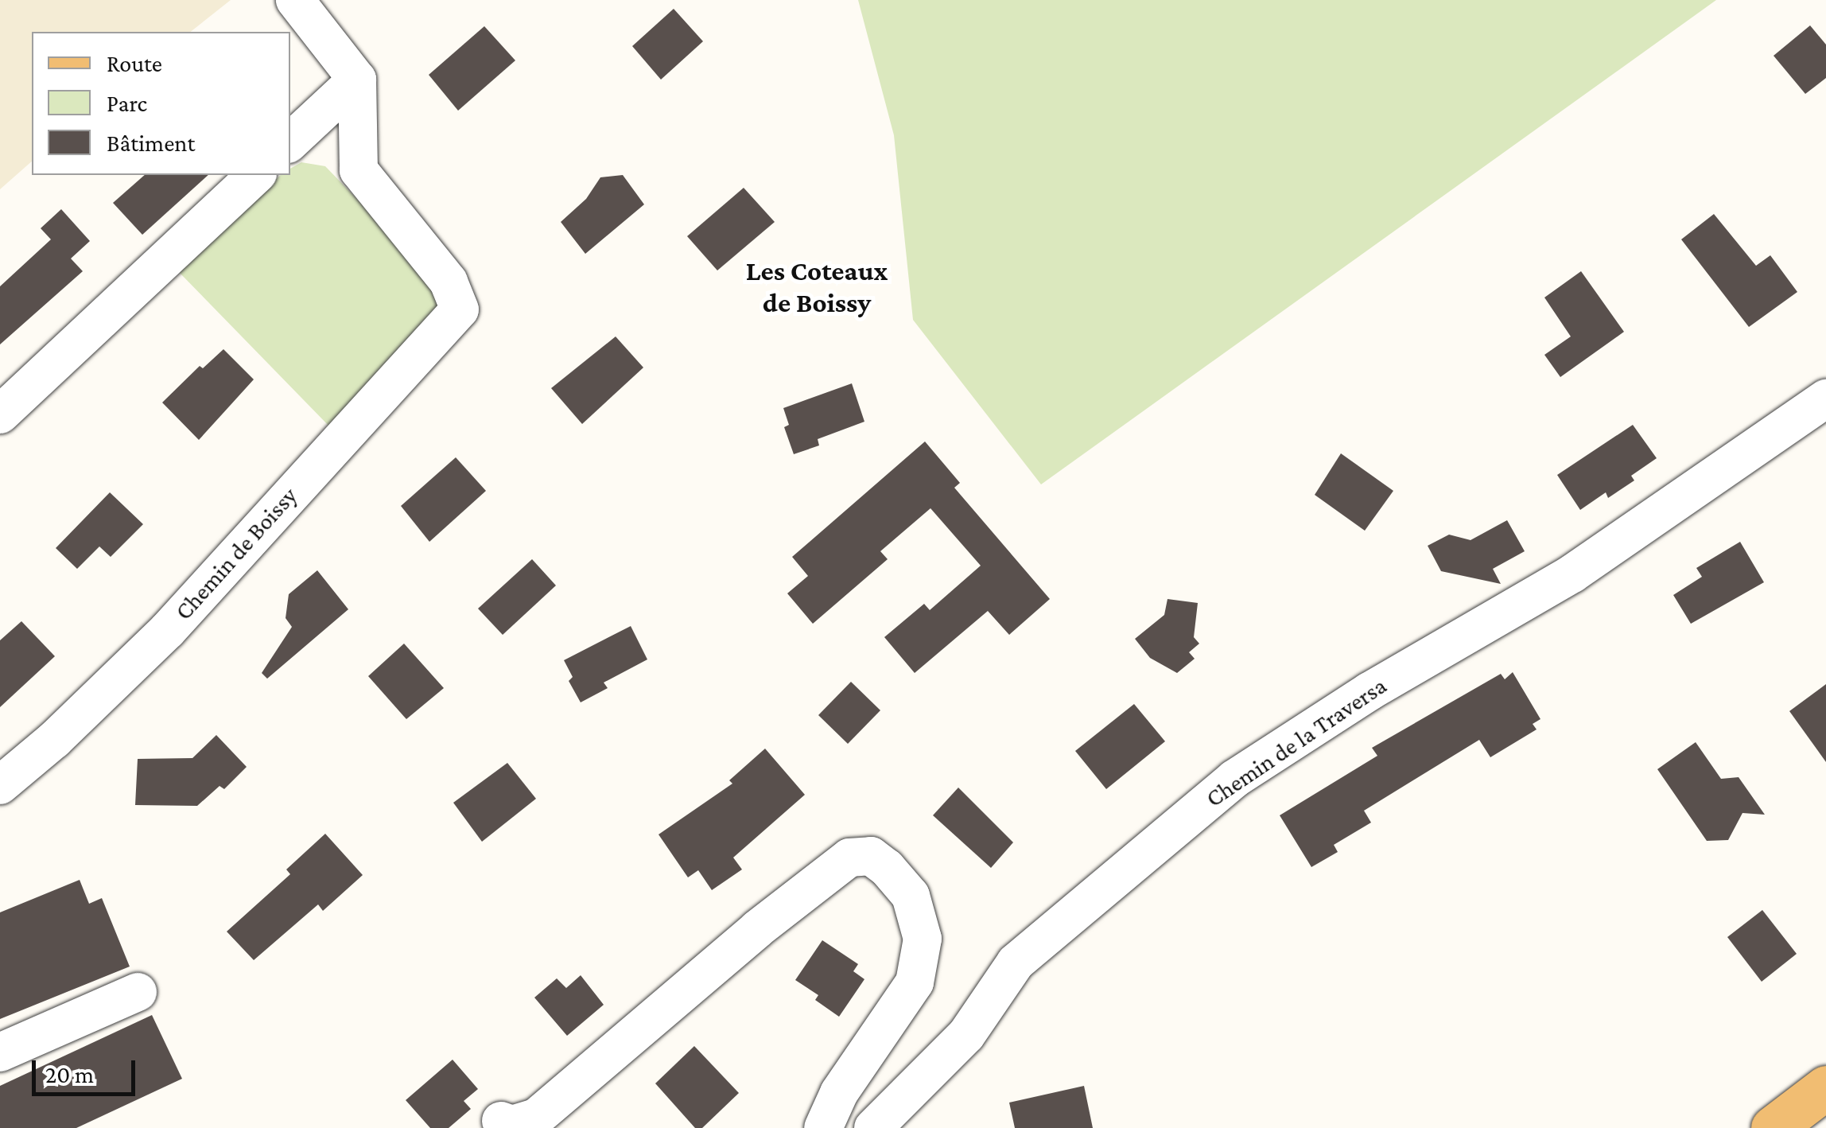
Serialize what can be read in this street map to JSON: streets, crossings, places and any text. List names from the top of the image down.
{
  "streets": {
    "street": ["Chemin de Boissy", "Chemin de la Traversa"]
  },
  "districts": ["Les Coteaux de Boissy"],
  "legend": ["Route", "Parc", "Bâtiment"],
  "scale_bar": "20 m"
}
